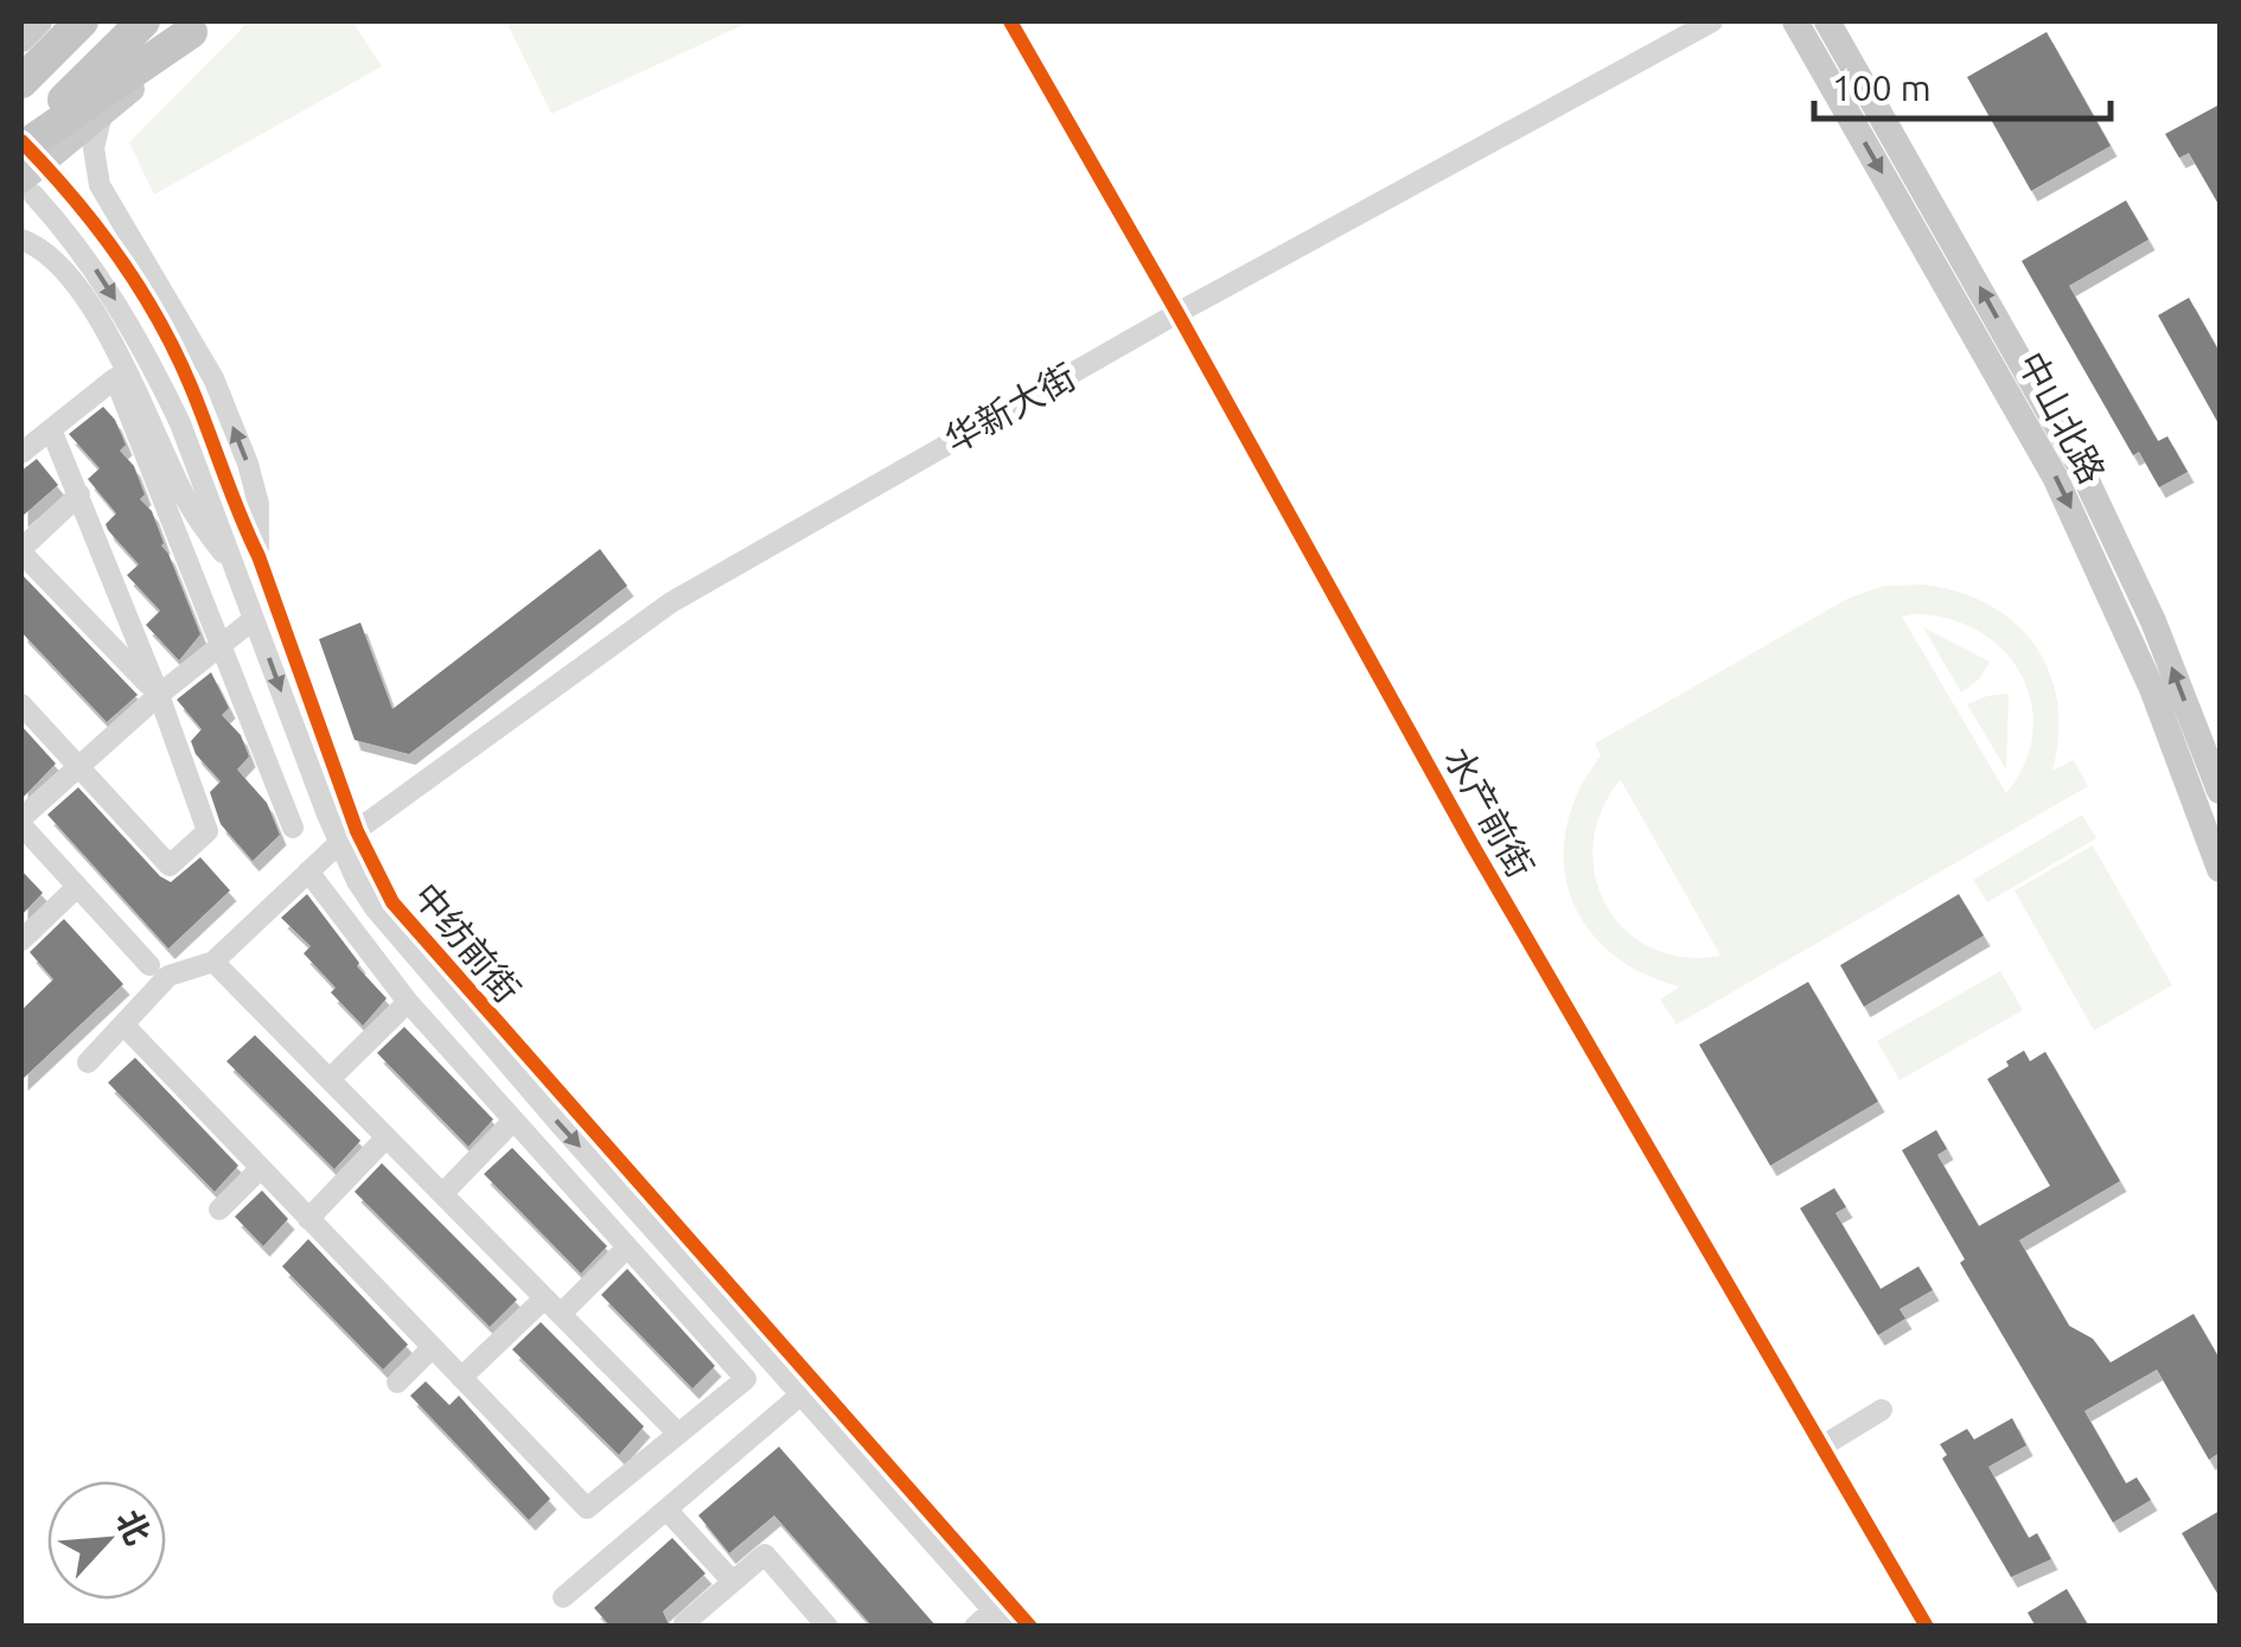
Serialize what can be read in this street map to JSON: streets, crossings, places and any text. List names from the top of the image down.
{
  "streets": {
    "main road": ["中山北路"],
    "street": ["华新大街", "水产前街", "中纺前街"]
  },
  "crossings": [
    ["华新大街", "水产前街"],
    ["华新大街", "中纺前街"]
  ],
  "scale_bar": "100 m",
  "north": "top right"
}
